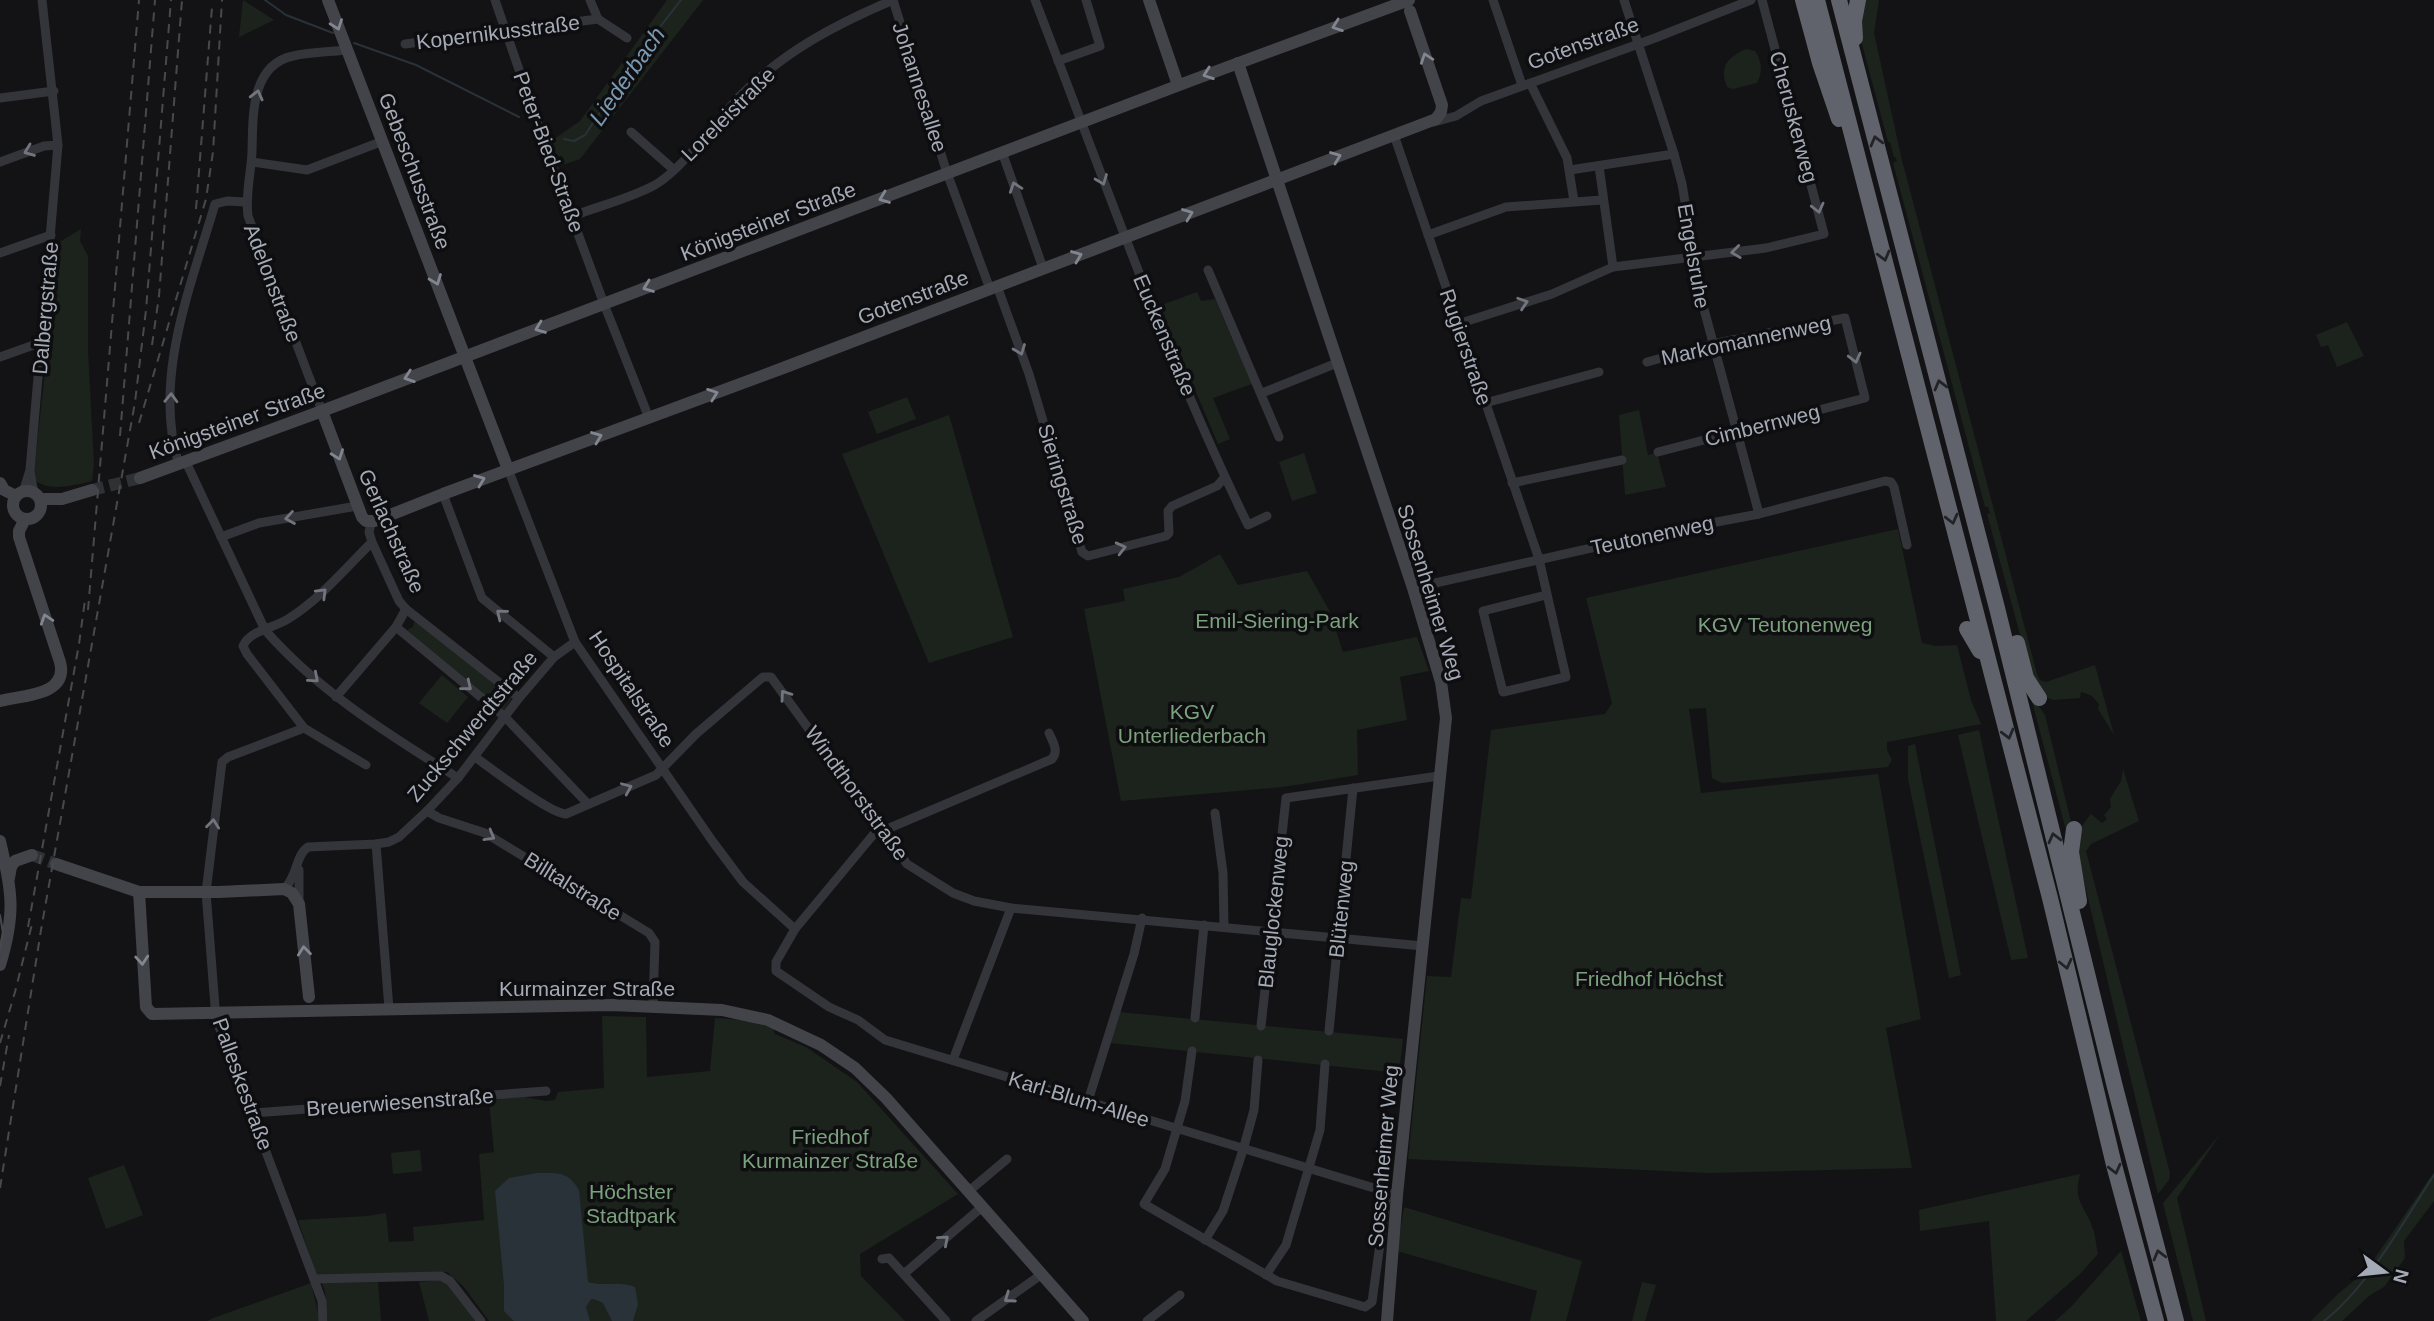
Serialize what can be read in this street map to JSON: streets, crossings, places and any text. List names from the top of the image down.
{
  "streets": {
    "main road": [
      "Gotenstraße",
      "Gebeschusstraße",
      "Königsteiner Straße",
      "Gerlachstraße",
      "Sossenheimer Weg",
      "Hospitalstraße",
      "Kurmainzer Straße"
    ],
    "street": [
      "Kopernikusstraße",
      "Johannesallee",
      "Loreleistraße",
      "Cheruskerweg",
      "Peter-Bied-Straße",
      "Engelsruhe",
      "Adelonstraße",
      "Dalbergstraße",
      "Euckenstraße",
      "Markomannenweg",
      "Rugierstraße",
      "Cimbernweg",
      "Sieringstraße",
      "Teutonenweg",
      "Zuckschwerdtstraße",
      "Windthorststraße",
      "Billtalstraße",
      "Blütenweg",
      "Blauglockenweg",
      "Palleskestraße",
      "Karl-Blum-Allee",
      "Breuerwiesenstraße"
    ]
  },
  "crossings": [
    ["Kopernikusstraße", "Peter-Bied-Straße"],
    ["Gotenstraße", "Peter-Bied-Straße"],
    ["Gotenstraße", "Engelsruhe"],
    ["Gotenstraße", "Euckenstraße"],
    ["Gotenstraße", "Rugierstraße"],
    ["Gotenstraße", "Sieringstraße"],
    ["Gotenstraße", "Gerlachstraße"],
    ["Gotenstraße", "Sossenheimer Weg"],
    ["Gotenstraße", "Hospitalstraße"],
    ["Johannesallee", "Loreleistraße"],
    ["Johannesallee", "Königsteiner Straße"],
    ["Johannesallee", "Sieringstraße"],
    ["Loreleistraße", "Peter-Bied-Straße"],
    ["Cheruskerweg", "Engelsruhe"],
    ["Peter-Bied-Straße", "Königsteiner Straße"],
    ["Gebeschusstraße", "Königsteiner Straße"],
    ["Gebeschusstraße", "Adelonstraße"],
    ["Gebeschusstraße", "Hospitalstraße"],
    ["Königsteiner Straße", "Adelonstraße"],
    ["Königsteiner Straße", "Euckenstraße"],
    ["Königsteiner Straße", "Sieringstraße"],
    ["Königsteiner Straße", "Gerlachstraße"],
    ["Königsteiner Straße", "Sossenheimer Weg"],
    ["Königsteiner Straße", "Hospitalstraße"],
    ["Engelsruhe", "Markomannenweg"],
    ["Engelsruhe", "Cimbernweg"],
    ["Engelsruhe", "Teutonenweg"],
    ["Adelonstraße", "Gerlachstraße"],
    ["Euckenstraße", "Sieringstraße"],
    ["Markomannenweg", "Cimbernweg"],
    ["Rugierstraße", "Teutonenweg"],
    ["Gerlachstraße", "Zuckschwerdtstraße"],
    ["Teutonenweg", "Sossenheimer Weg"],
    ["Sossenheimer Weg", "Windthorststraße"],
    ["Sossenheimer Weg", "Karl-Blum-Allee"],
    ["Hospitalstraße", "Zuckschwerdtstraße"],
    ["Hospitalstraße", "Windthorststraße"],
    ["Hospitalstraße", "Karl-Blum-Allee"],
    ["Zuckschwerdtstraße", "Billtalstraße"],
    ["Windthorststraße", "Blütenweg"],
    ["Windthorststraße", "Blauglockenweg"],
    ["Billtalstraße", "Kurmainzer Straße"],
    ["Blütenweg", "Blauglockenweg"],
    ["Kurmainzer Straße", "Palleskestraße"],
    ["Palleskestraße", "Breuerwiesenstraße"]
  ],
  "one_way": [
    "Gotenstraße",
    "Gebeschusstraße",
    "Königsteiner Straße",
    "Billtalstraße"
  ],
  "water": ["Liederbach"],
  "parks": [
    "Emil-Siering-Park",
    "KGV Teutonenweg",
    "KGV Unterliederbach",
    "Friedhof Höchst",
    "Friedhof Kurmainzer Straße",
    "Höchster Stadtpark"
  ],
  "north": "right"
}
